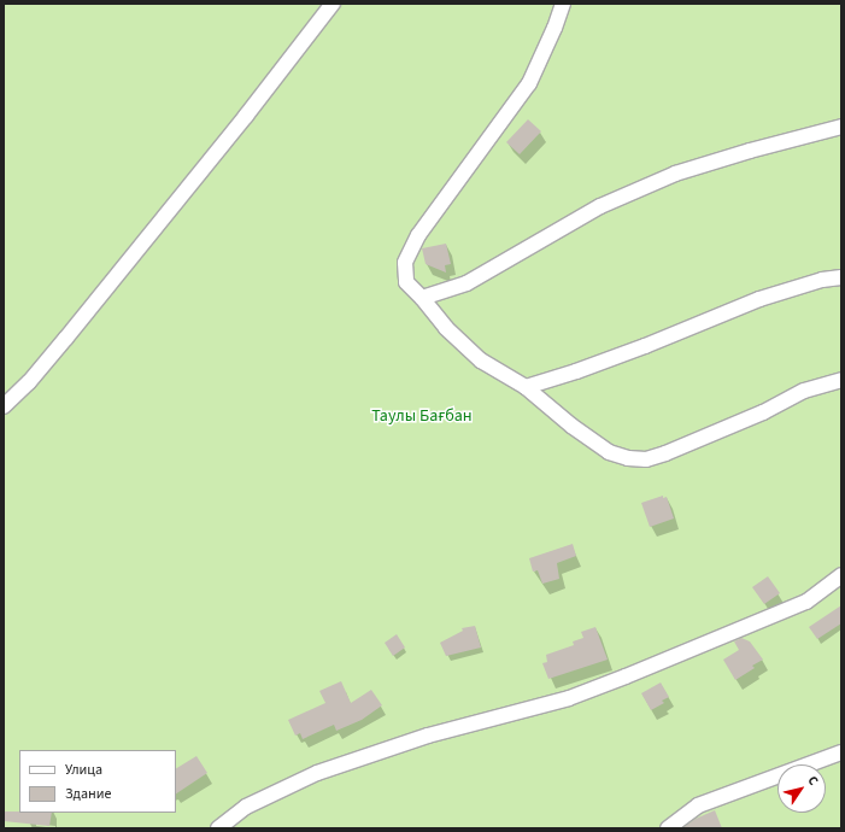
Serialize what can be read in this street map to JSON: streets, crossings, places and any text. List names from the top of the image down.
{
  "parks": ["Таулы Бағбан"],
  "legend": ["Улица", "Здание"],
  "north": "top right"
}
